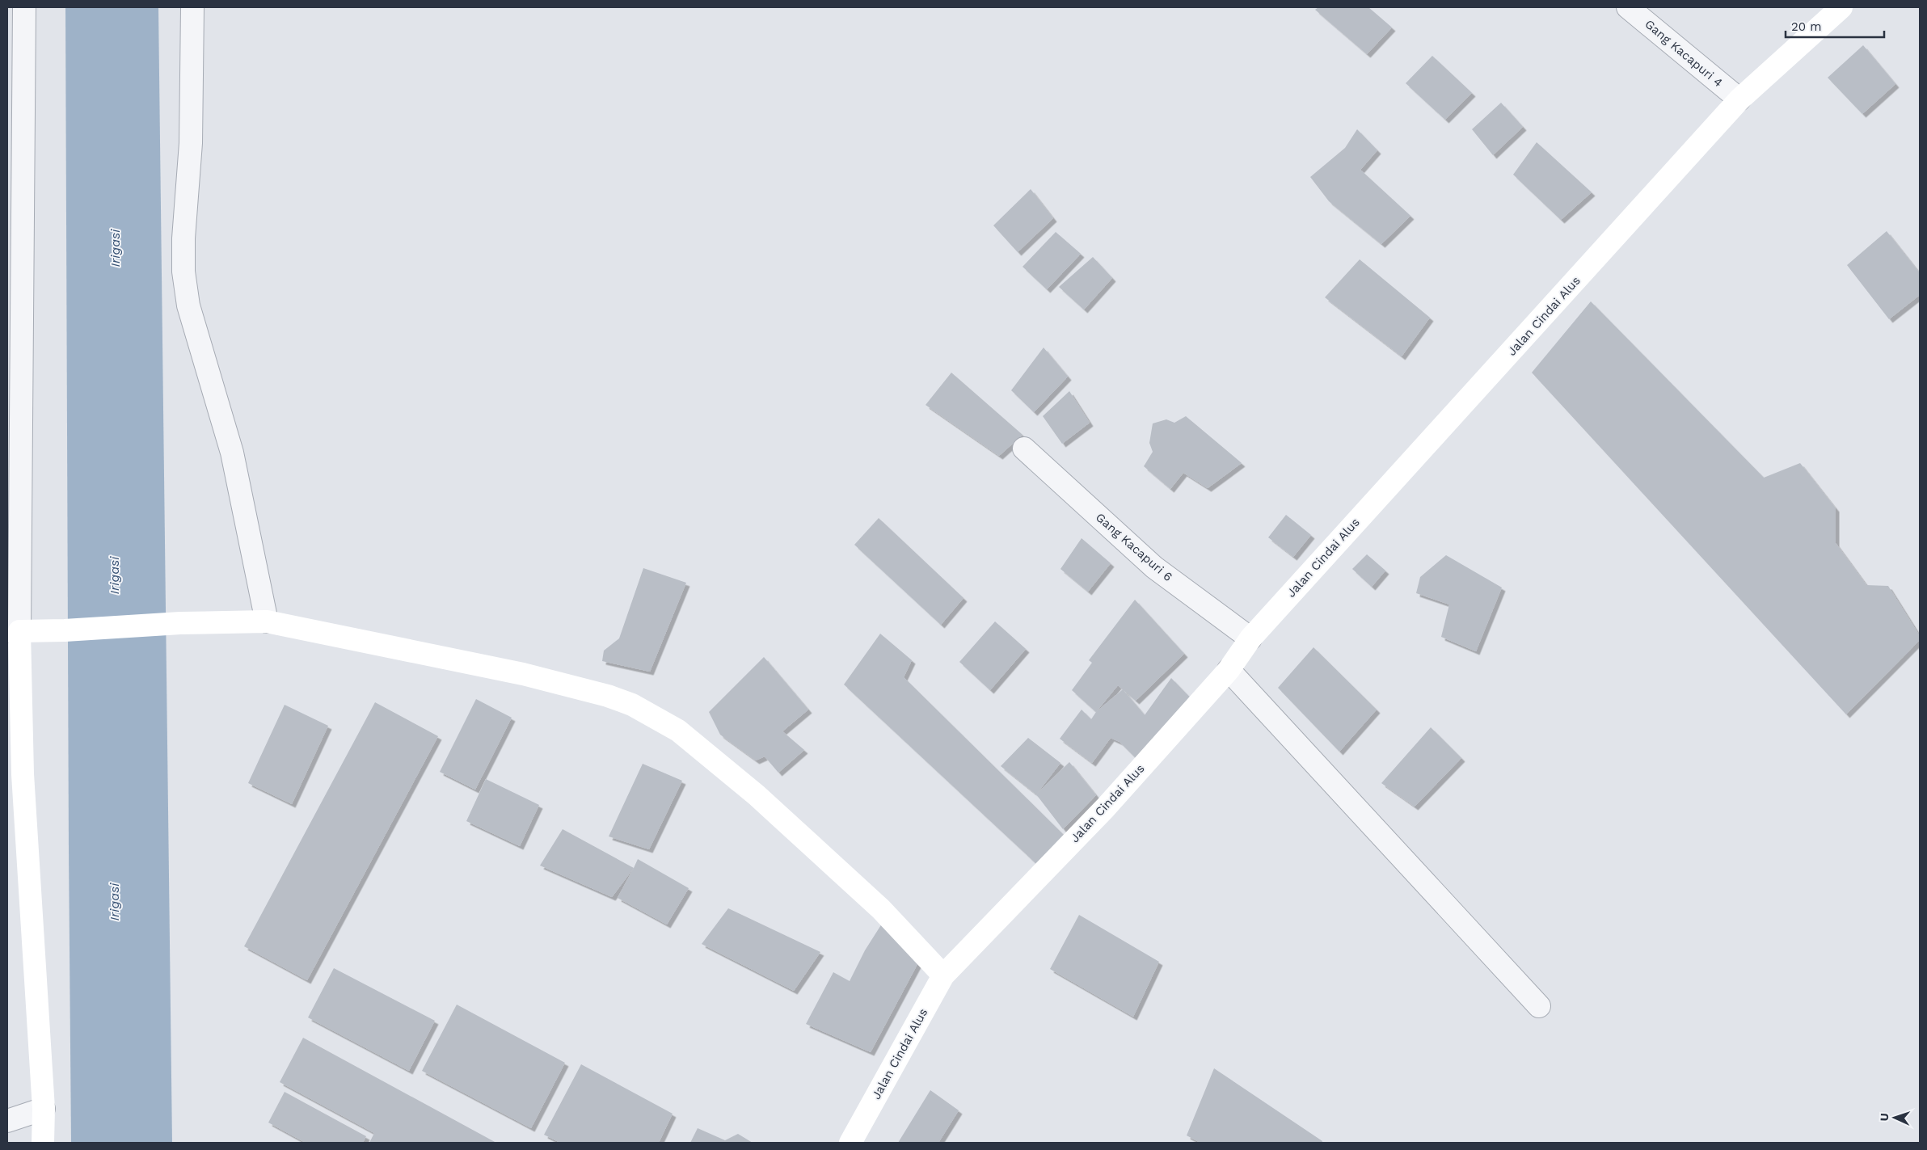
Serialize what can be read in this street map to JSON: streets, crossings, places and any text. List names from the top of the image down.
{
  "streets": {
    "street": ["Gang Kacapuri 4", "Jalan Cindai Alus", "Gang Kacapuri 6"]
  },
  "crossings": [
    ["Gang Kacapuri 4", "Jalan Cindai Alus"],
    ["Jalan Cindai Alus", "Gang Kacapuri 6"]
  ],
  "water": ["Irigasi"],
  "scale_bar": "20 m",
  "north": "left"
}
